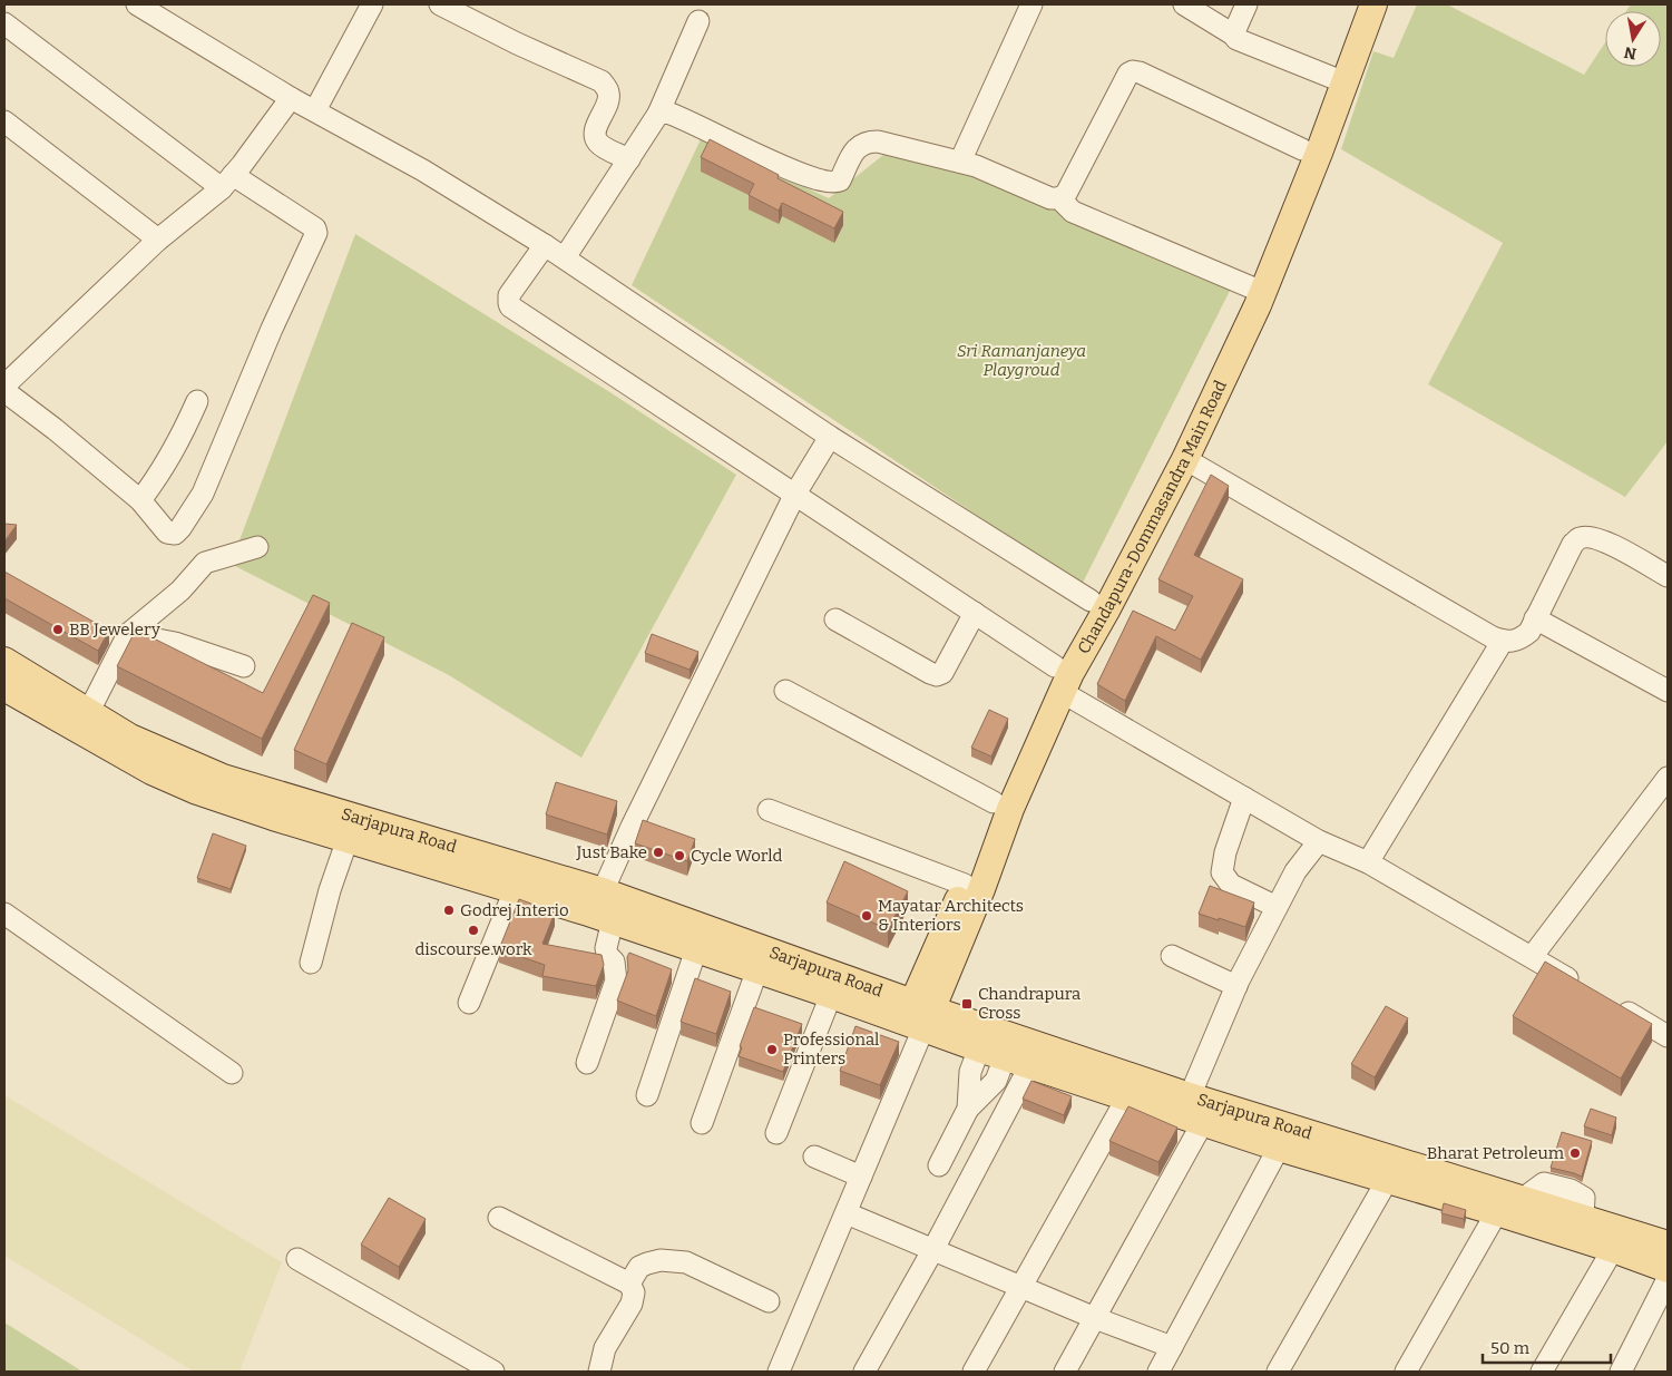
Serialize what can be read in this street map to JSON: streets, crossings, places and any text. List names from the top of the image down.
{
  "streets": {
    "main road": ["Chandapura-Dommasandra Main Road", "Sarjapura Road"]
  },
  "crossings": [
    ["Chandapura-Dommasandra Main Road", "Sarjapura Road"]
  ],
  "parks": ["Sri Ramanjaneya Playgroud"],
  "places": {
    "other": [
      "BB Jewelery",
      "Just Bake",
      "Cycle World",
      "Godrej Interio",
      "Mayatar Architects & Interiors",
      "discourse.work",
      "Professional Printers",
      "Bharat Petroleum"
    ],
    "transit": ["Chandrapura Cross"]
  },
  "scale_bar": "50 m",
  "north": "bottom"
}
